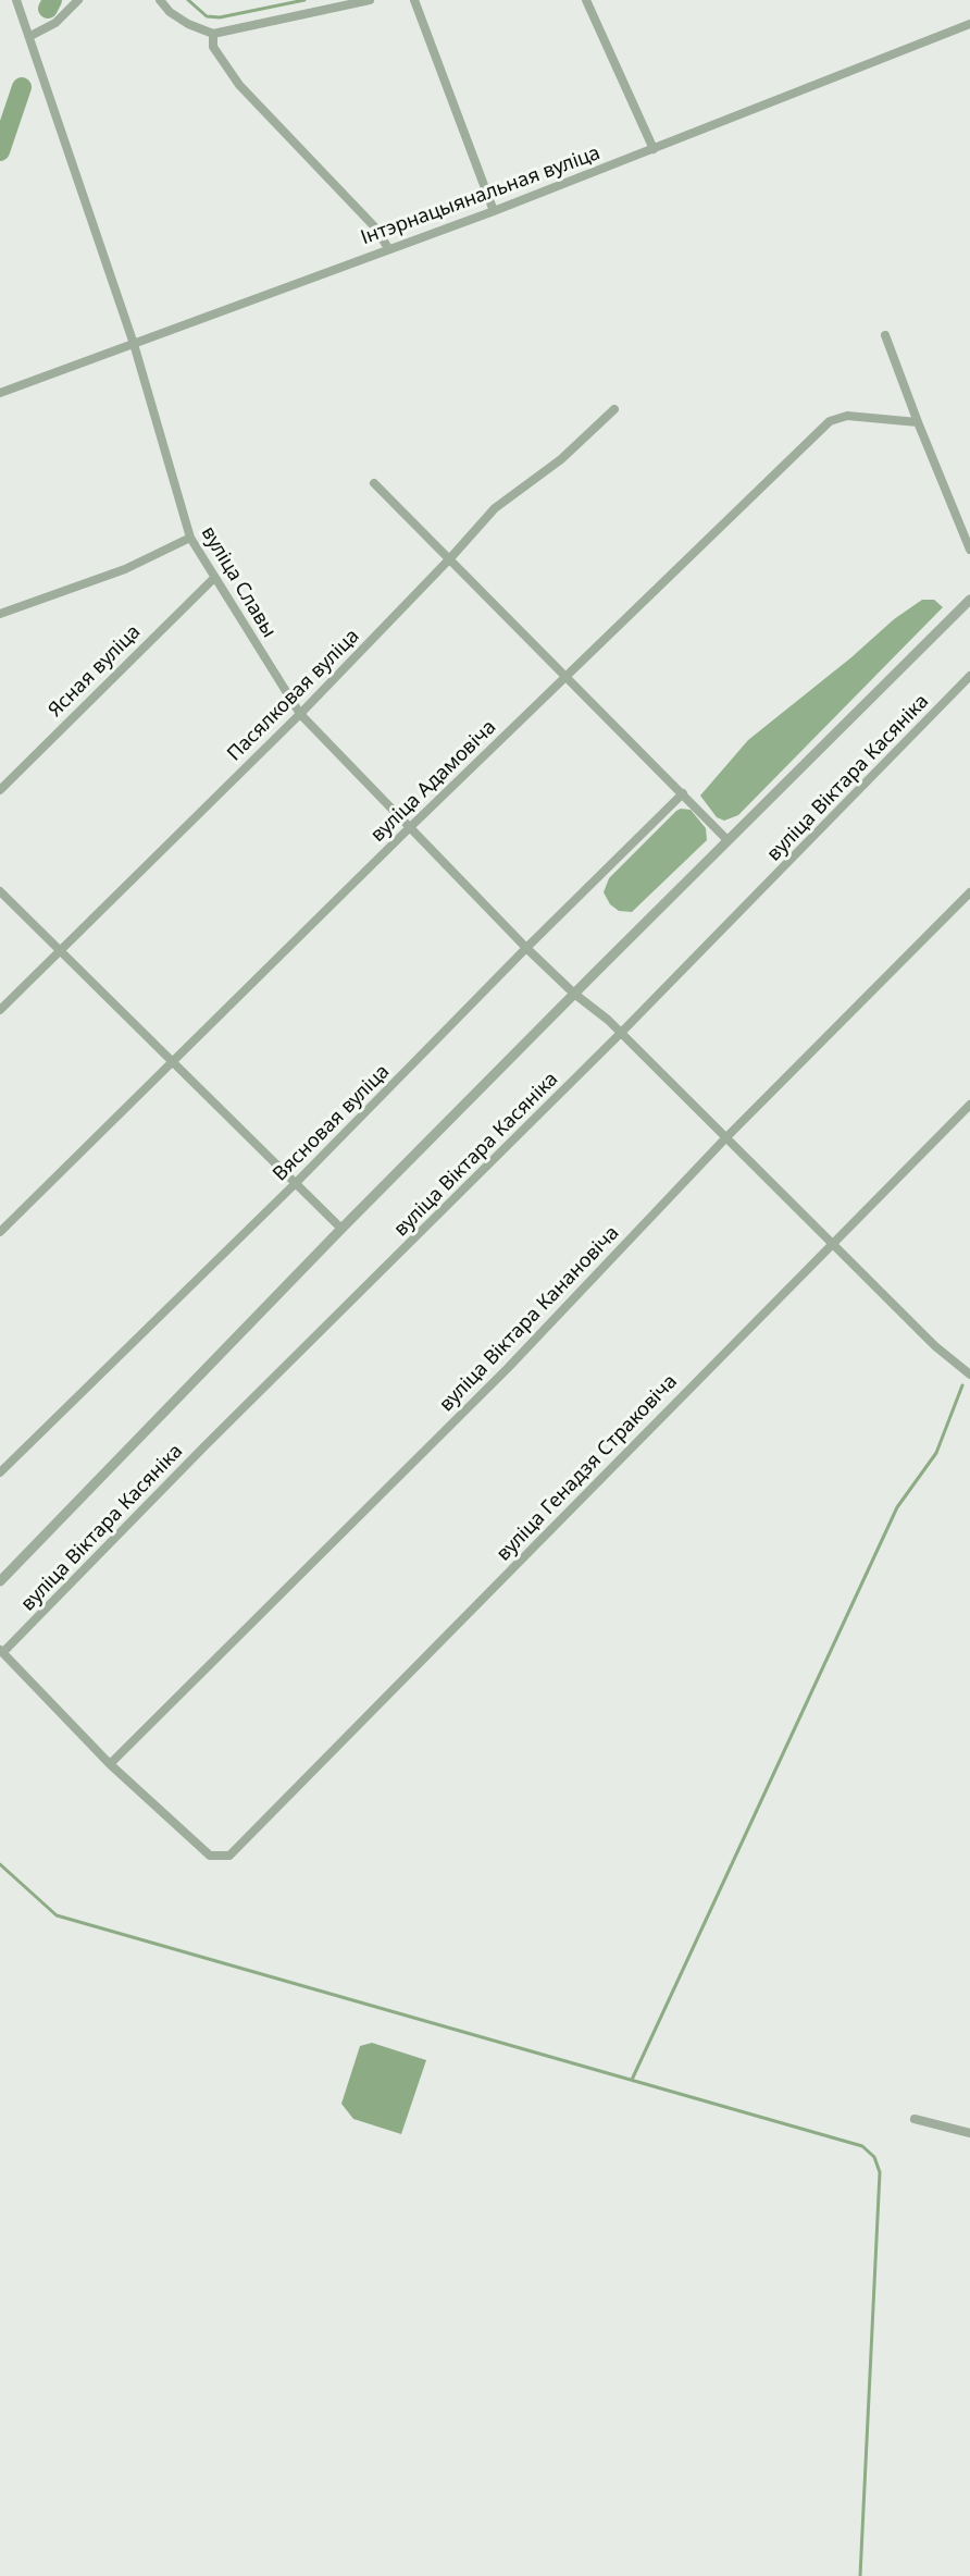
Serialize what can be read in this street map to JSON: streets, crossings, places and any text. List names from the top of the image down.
{
  "streets": {
    "street": [
      "Інтэрнацыянальная вуліца",
      "вуліца Славы",
      "Ясная вуліца",
      "Пасялковая вуліца",
      "вуліца Віктара Касяніка",
      "вуліца Адамовіча",
      "Вясновая вуліца",
      "вуліца Віктара Канановіча",
      "вуліца Генадзя Страковіча"
    ]
  },
  "crossings": [
    ["Інтэрнацыянальная вуліца", "вуліца Славы"],
    ["вуліца Славы", "Ясная вуліца"],
    ["вуліца Славы", "Пасялковая вуліца"],
    ["вуліца Славы", "вуліца Віктара Касяніка"],
    ["вуліца Славы", "вуліца Адамовіча"],
    ["вуліца Славы", "Вясновая вуліца"],
    ["вуліца Славы", "вуліца Віктара Канановіча"],
    ["вуліца Славы", "вуліца Генадзя Страковіча"],
    ["вуліца Віктара Канановіча", "вуліца Генадзя Страковіча"]
  ]
}
